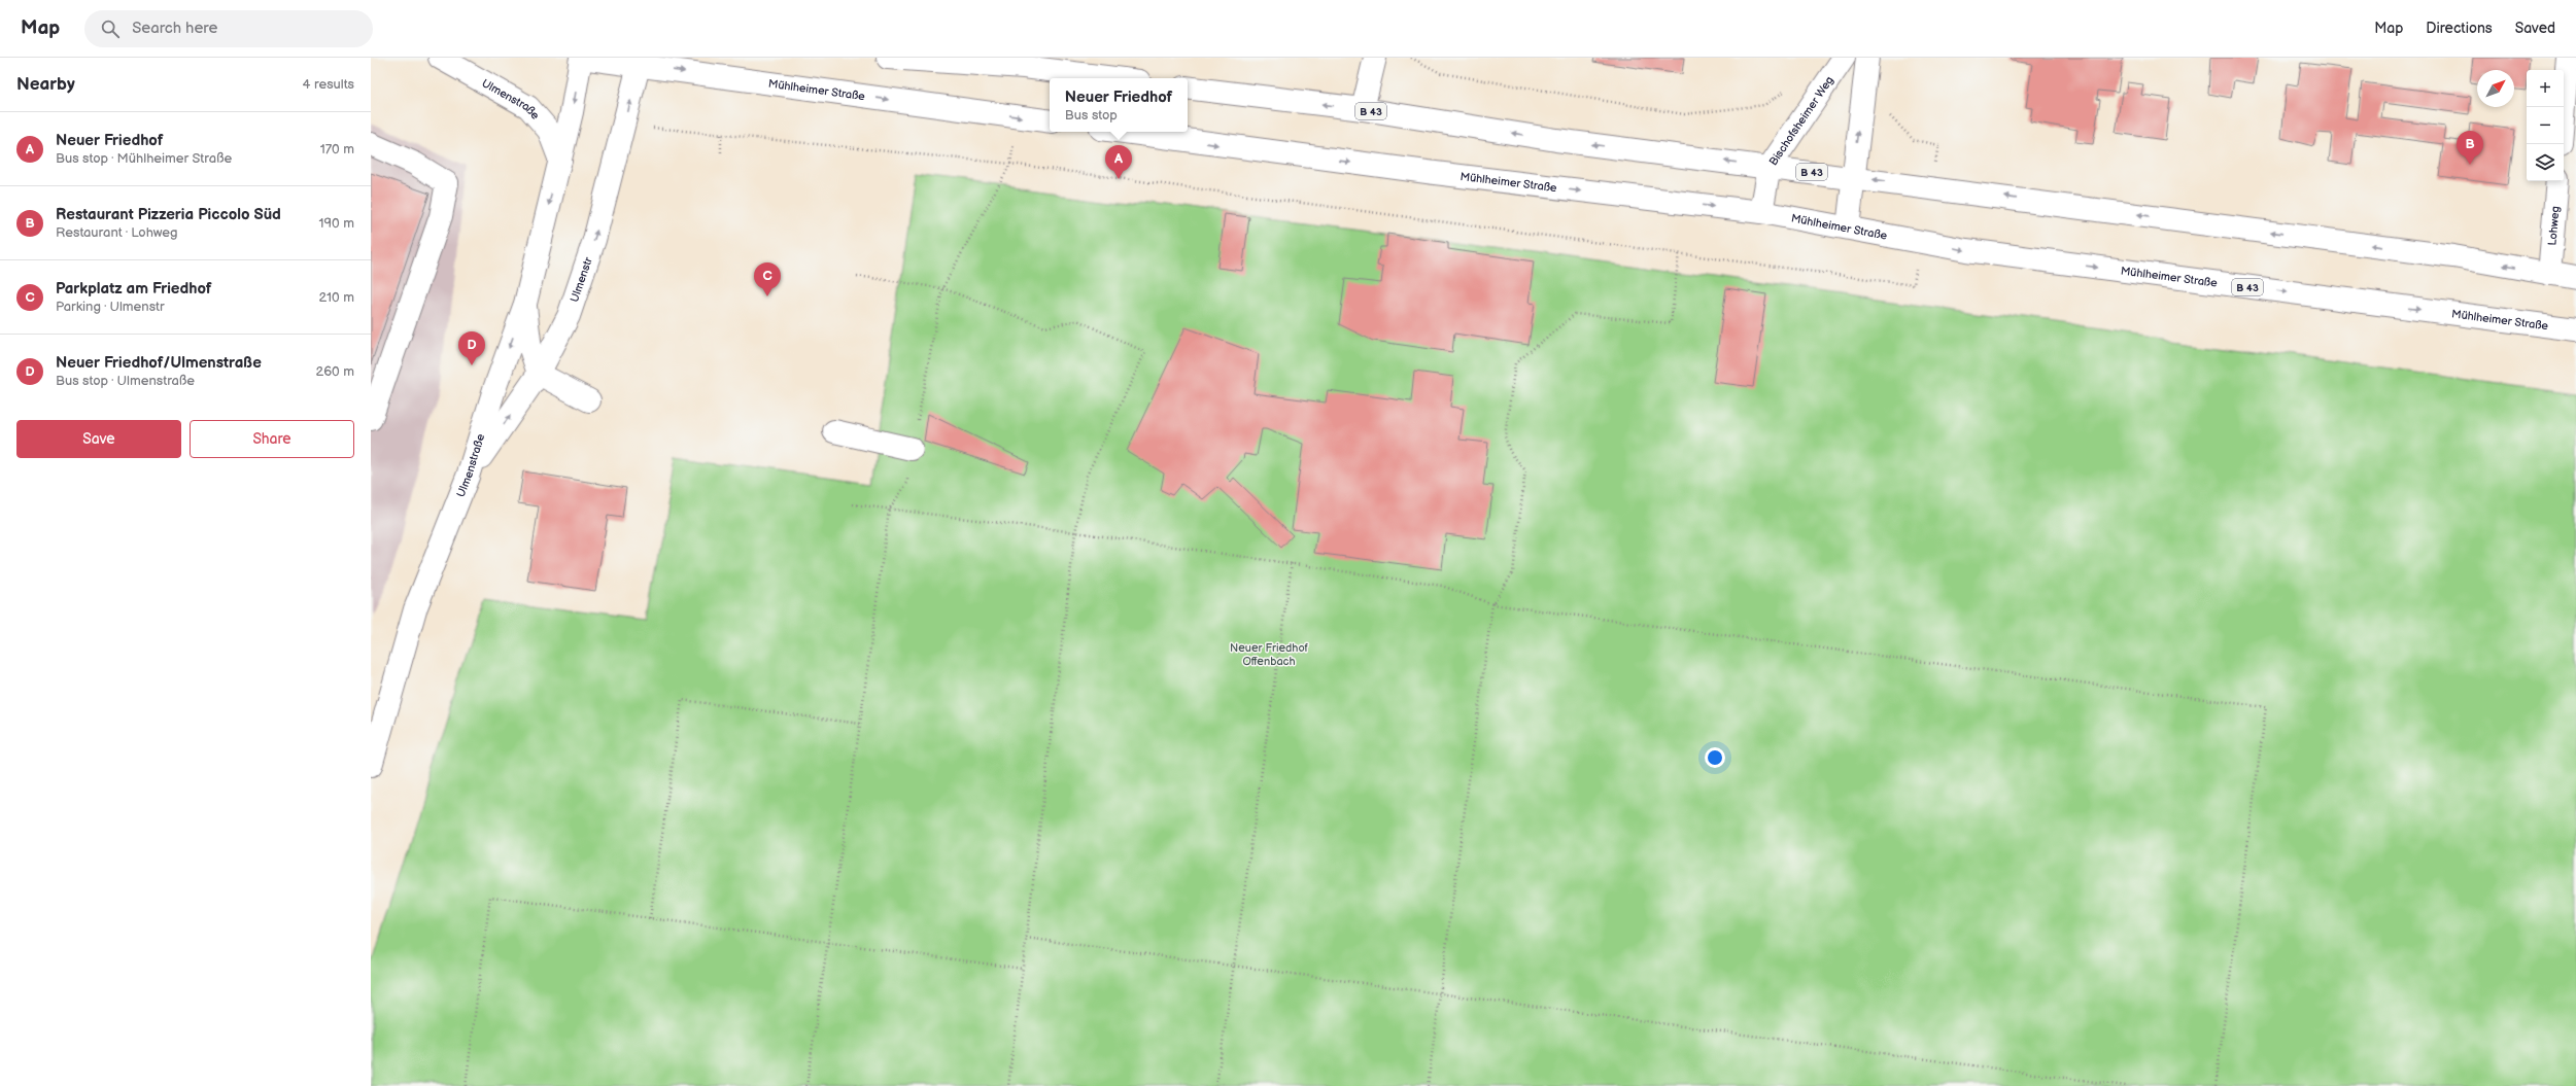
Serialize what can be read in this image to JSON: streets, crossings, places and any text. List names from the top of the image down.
{
  "streets": {
    "main road": [
      "Mühlheimer Straße",
      "Ulmenstraße",
      "B 43",
      "Bischofsheimer Weg",
      "Lohweg",
      "Ulmenstr"
    ]
  },
  "crossings": [
    ["Mühlheimer Straße", "Ulmenstraße"],
    ["Mühlheimer Straße", "Bischofsheimer Weg"],
    ["Mühlheimer Straße", "Ulmenstr"],
    ["Ulmenstraße", "Ulmenstr"],
    ["B 43", "Bischofsheimer Weg"],
    ["B 43", "Lohweg"]
  ],
  "one_way": ["Ulmenstraße", "Ulmenstr"],
  "parks": ["Neuer Friedhof Offenbach"],
  "north": "top right",
  "page": {
    "header": "Map",
    "search": "Search here",
    "nav": ["Map", "Directions", "Saved"],
    "heading": ["Nearby", "4 results"],
    "map_buttons": ["+", "−"],
    "popup": ["Neuer Friedhof", "Bus stop"],
    "list": [
      {
        "mark": "A",
        "name": "Neuer Friedhof",
        "note": "Bus stop · Mühlheimer Straße",
        "value": "170 m"
      },
      {
        "mark": "B",
        "name": "Restaurant Pizzeria Piccolo Süd",
        "note": "Restaurant · Lohweg",
        "value": "190 m"
      },
      {
        "mark": "C",
        "name": "Parkplatz am Friedhof",
        "note": "Parking · Ulmenstr",
        "value": "210 m"
      },
      {
        "mark": "D",
        "name": "Neuer Friedhof/Ulmenstraße",
        "note": "Bus stop · Ulmenstraße",
        "value": "260 m"
      }
    ],
    "pins": [
      "B",
      "A",
      "C",
      "D"
    ],
    "buttons": ["Save", "Share"]
  }
}
